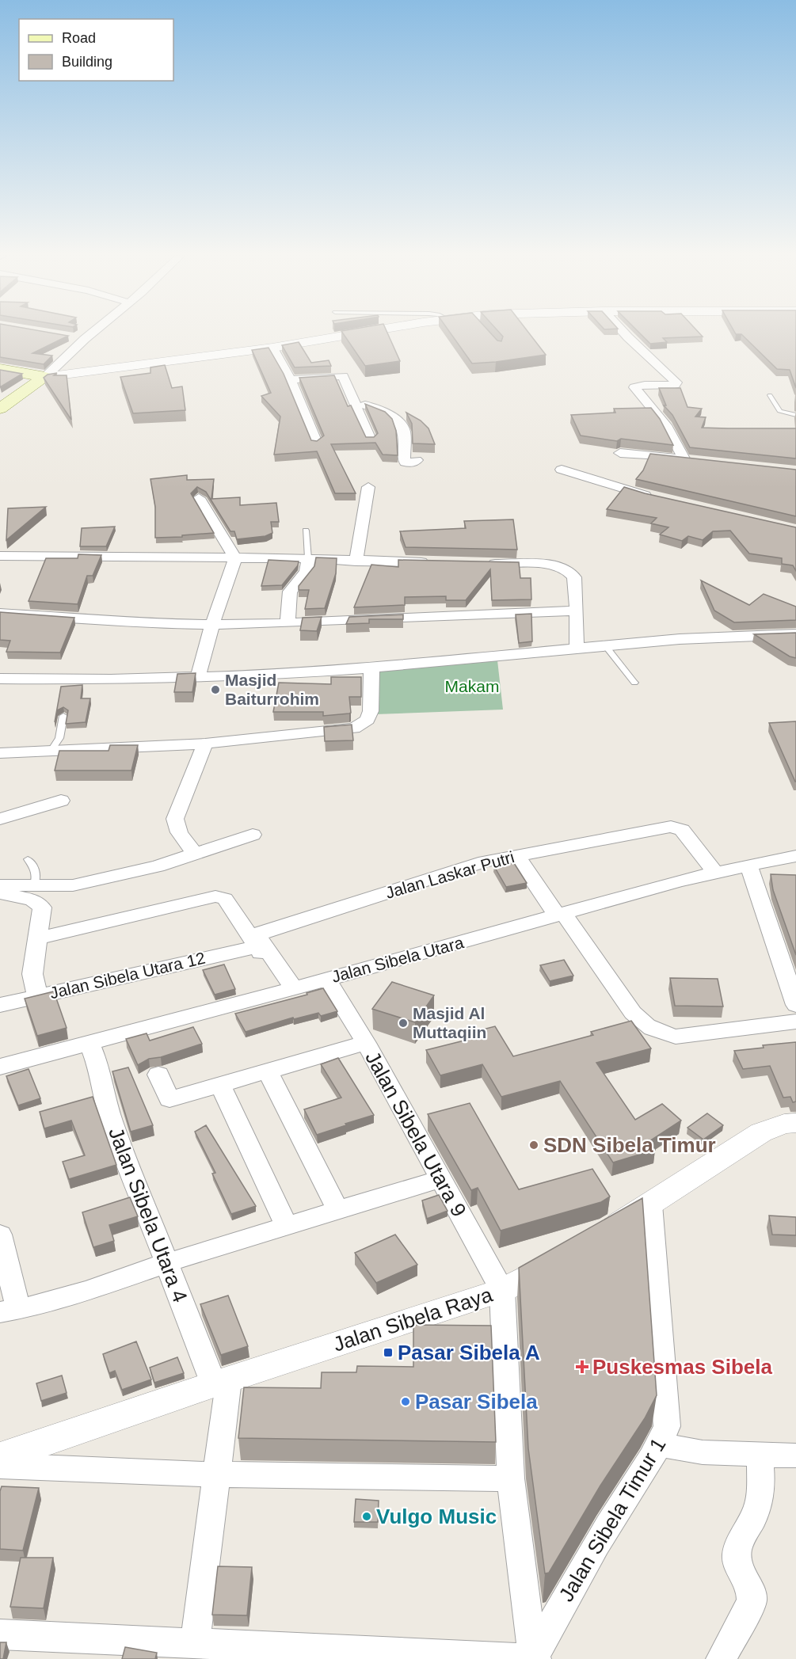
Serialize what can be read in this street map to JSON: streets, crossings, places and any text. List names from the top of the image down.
{
  "streets": {
    "street": [
      "Jalan Laskar Putri",
      "Jalan Sibela Utara",
      "Jalan Sibela Utara 12",
      "Jalan Sibela Utara 9",
      "Jalan Sibela Utara 4",
      "Jalan Sibela Raya",
      "Jalan Sibela Timur 1"
    ]
  },
  "crossings": [
    ["Jalan Laskar Putri", "Jalan Sibela Utara"],
    ["Jalan Sibela Utara", "Jalan Sibela Utara 9"],
    ["Jalan Sibela Utara", "Jalan Sibela Utara 4"],
    ["Jalan Sibela Utara 9", "Jalan Sibela Raya"],
    ["Jalan Sibela Utara 4", "Jalan Sibela Raya"]
  ],
  "parks": ["Makam"],
  "places": {
    "other": [
      "Masjid Baiturrohim",
      "Masjid Al Muttaqiin",
      "SDN Sibela Timur",
      "Pasar Sibela",
      "Vulgo Music"
    ],
    "transit": ["Pasar Sibela A"],
    "health": ["Puskesmas Sibela"]
  },
  "legend": ["Road", "Building"]
}
